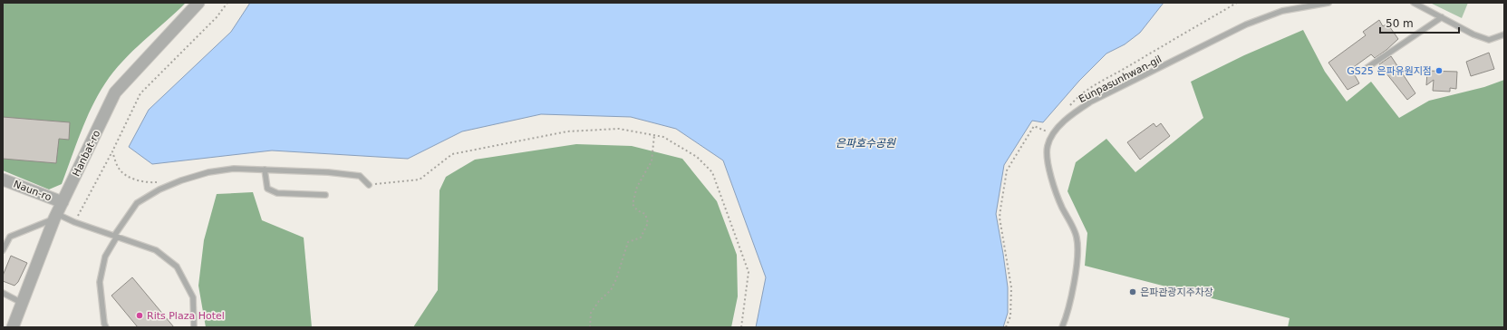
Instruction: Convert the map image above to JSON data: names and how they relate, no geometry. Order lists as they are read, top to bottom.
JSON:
{
  "streets": {
    "street": ["Hanbat-ro", "Naun-ro"],
    "lane": ["Eunpasunhwan-gil"]
  },
  "crossings": [
    ["Hanbat-ro", "Naun-ro"]
  ],
  "water": ["은파호수공원"],
  "places": ["GS25 은파유원지점", "은파관광지주차장", "Rits Plaza Hotel"],
  "scale_bar": "50 m"
}
